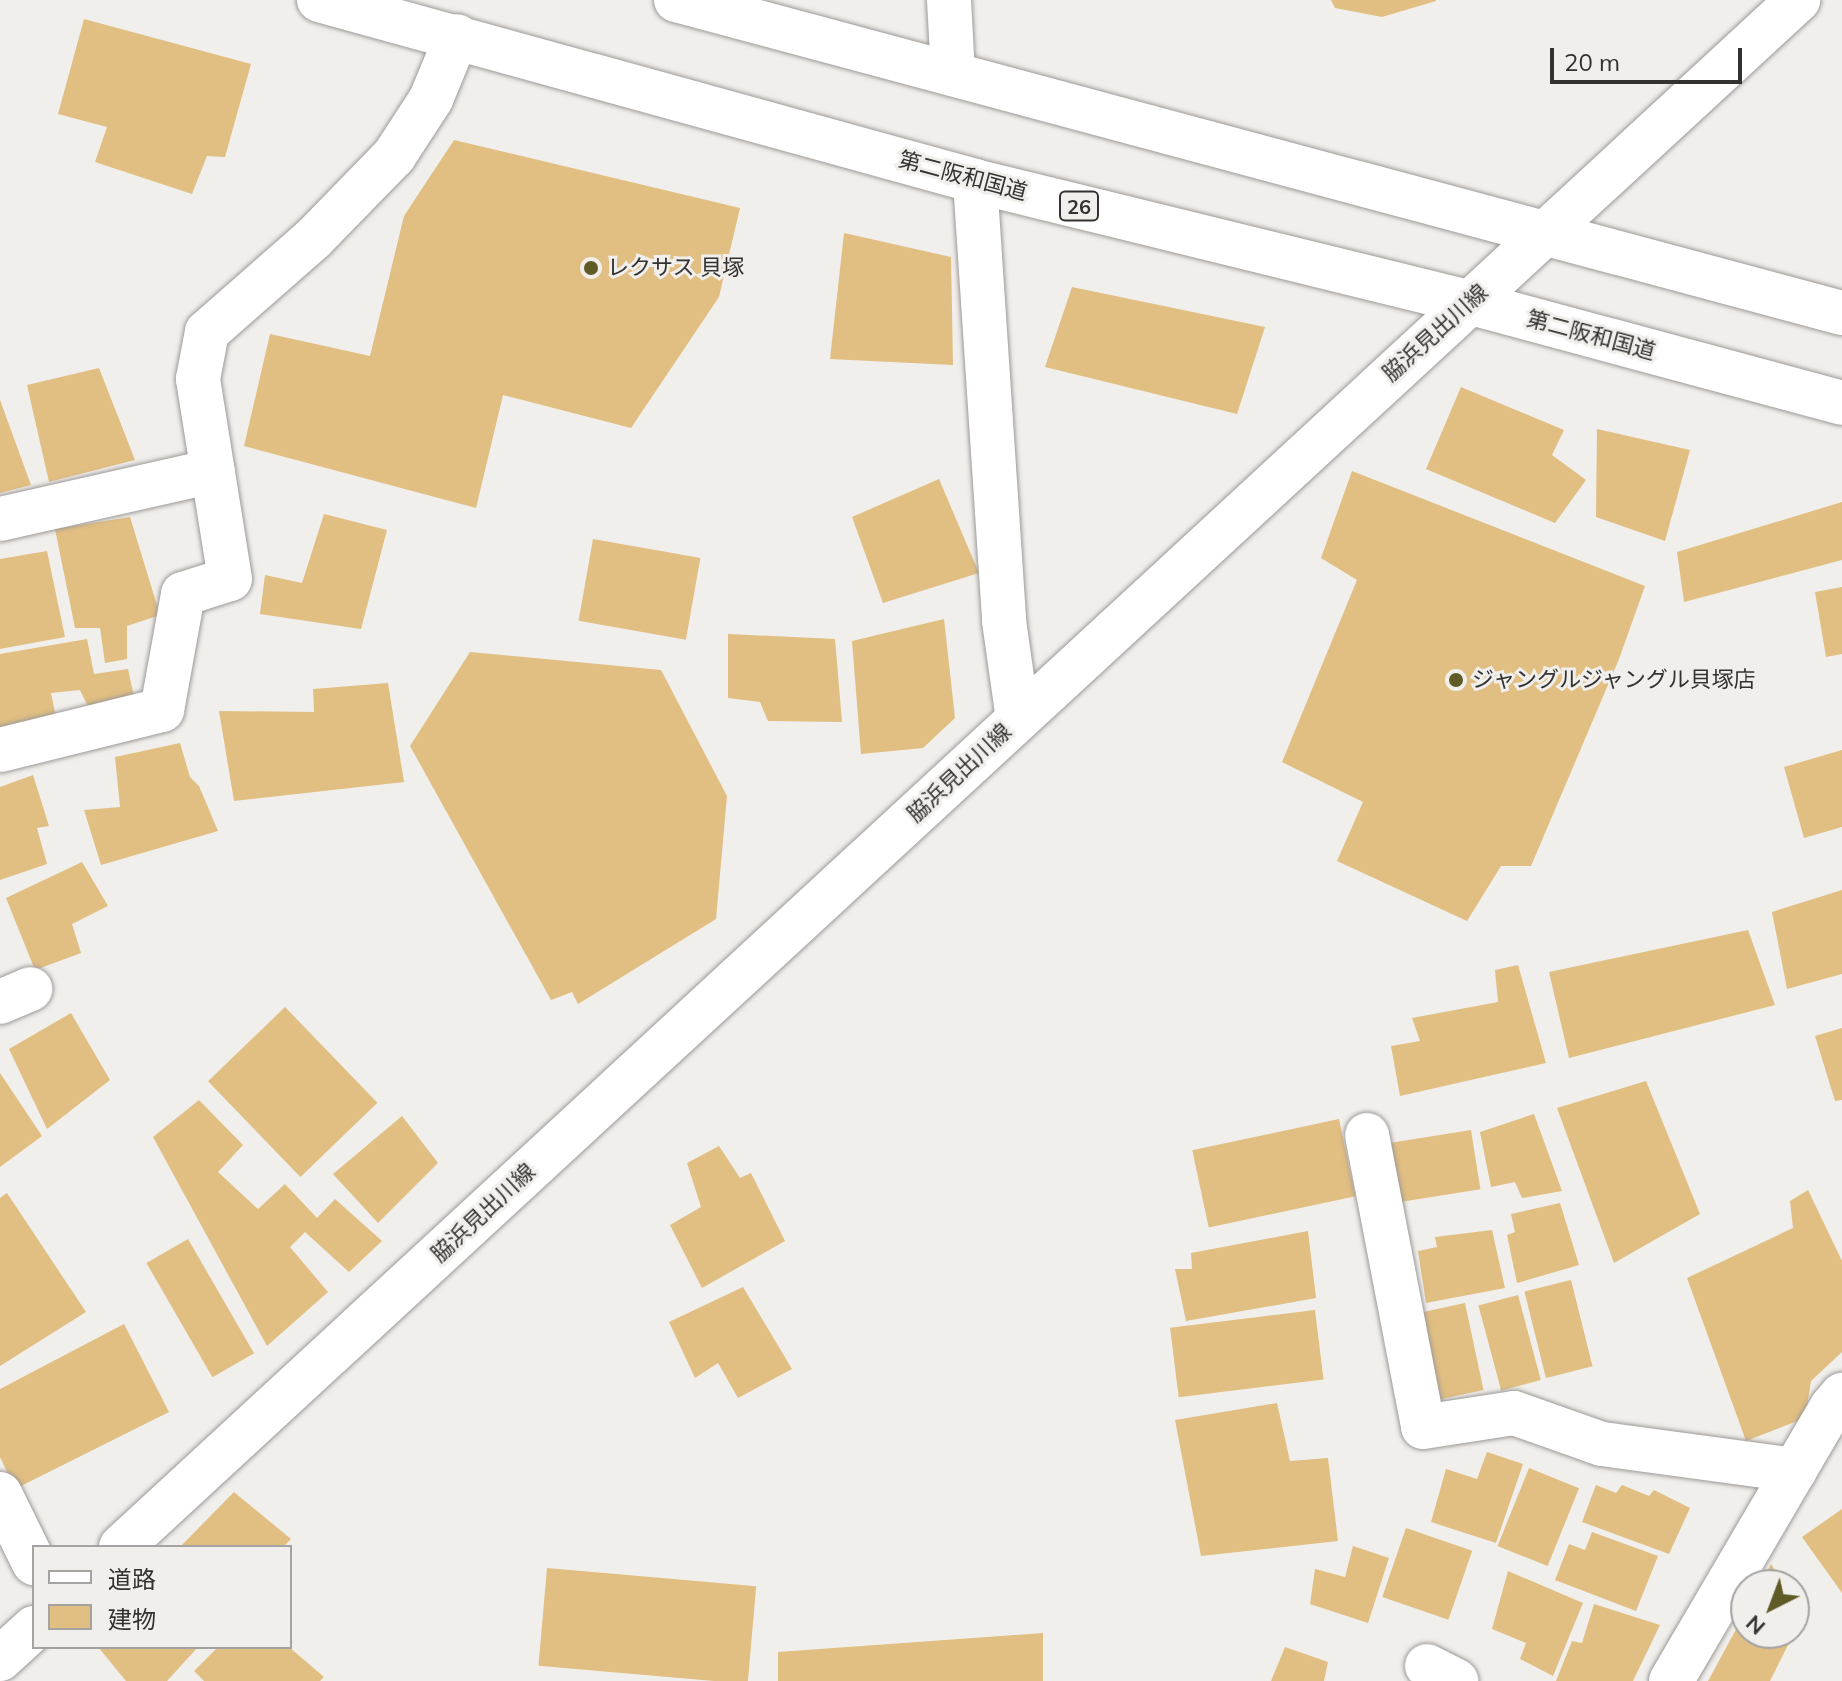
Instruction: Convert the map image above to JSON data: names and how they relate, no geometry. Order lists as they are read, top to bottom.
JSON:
{
  "streets": {
    "main road": ["第二阪和国道", "26", "脇浜見出川線"]
  },
  "crossings": [
    ["第二阪和国道", "脇浜見出川線"]
  ],
  "places": ["レクサス 貝塚", "ジャングルジャングル貝塚店"],
  "legend": ["道路", "建物"],
  "scale_bar": "20 m",
  "north": "bottom left"
}
